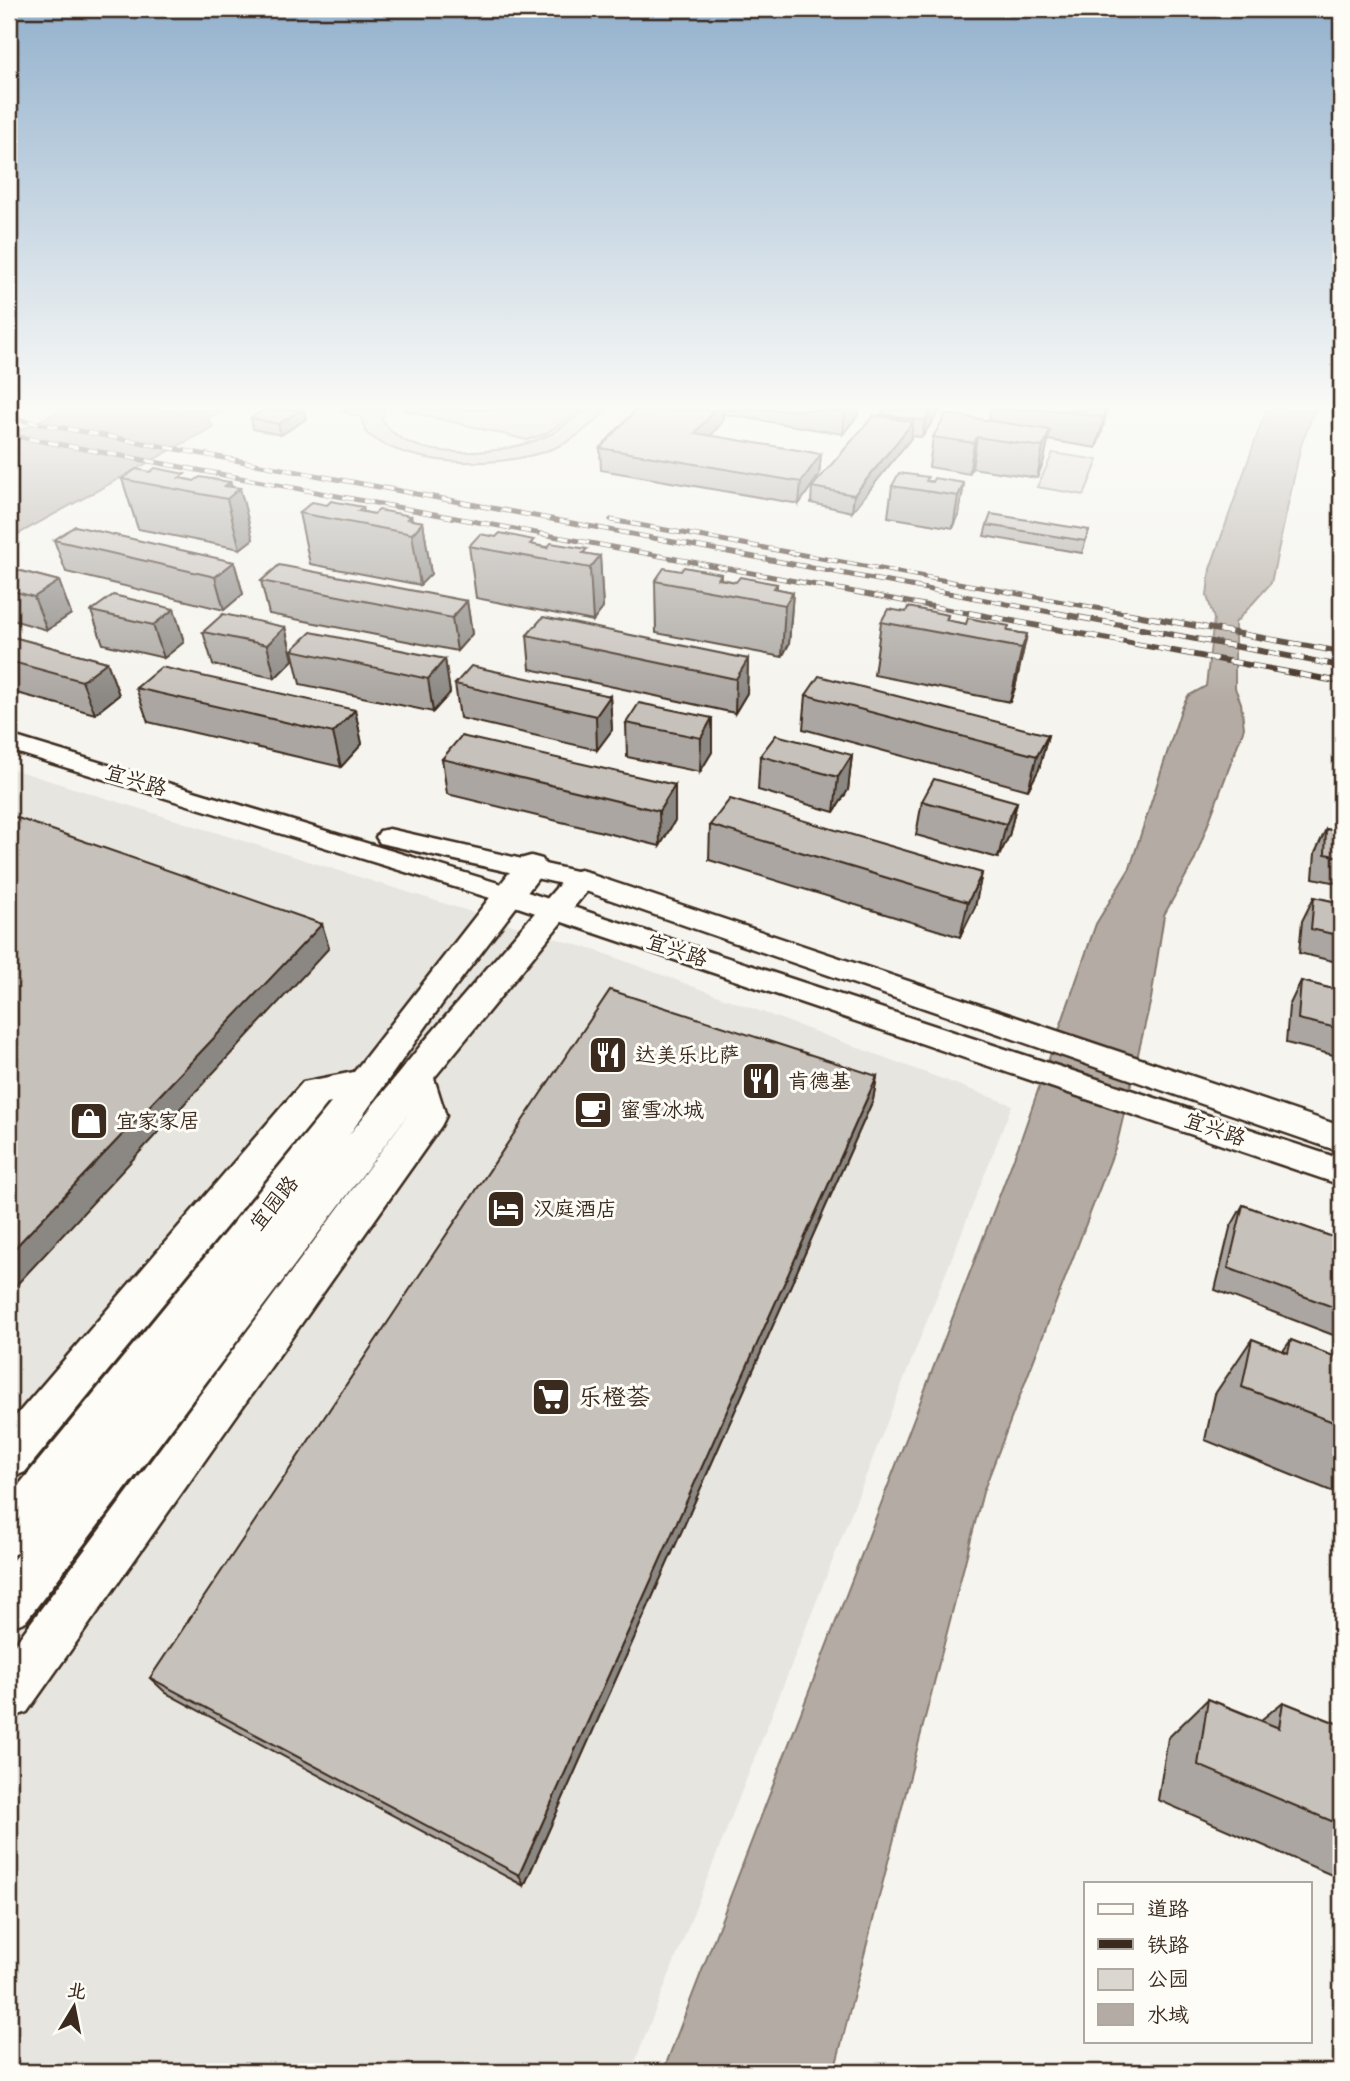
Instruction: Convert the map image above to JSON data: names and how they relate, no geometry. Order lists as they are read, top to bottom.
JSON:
{
  "streets": {
    "main road": ["宜园路"],
    "street": ["宜兴路"]
  },
  "crossings": [
    ["宜兴路", "宜园路"]
  ],
  "places": {
    "restaurant": ["达美乐比萨", "肯德基"],
    "cafe": ["蜜雪冰城"],
    "shop": ["宜家家居"],
    "hotel": ["汉庭酒店"],
    "supermarket": ["乐橙荟"]
  },
  "legend": [
    "道路",
    "铁路",
    "公园",
    "水域"
  ],
  "north": "top"
}
